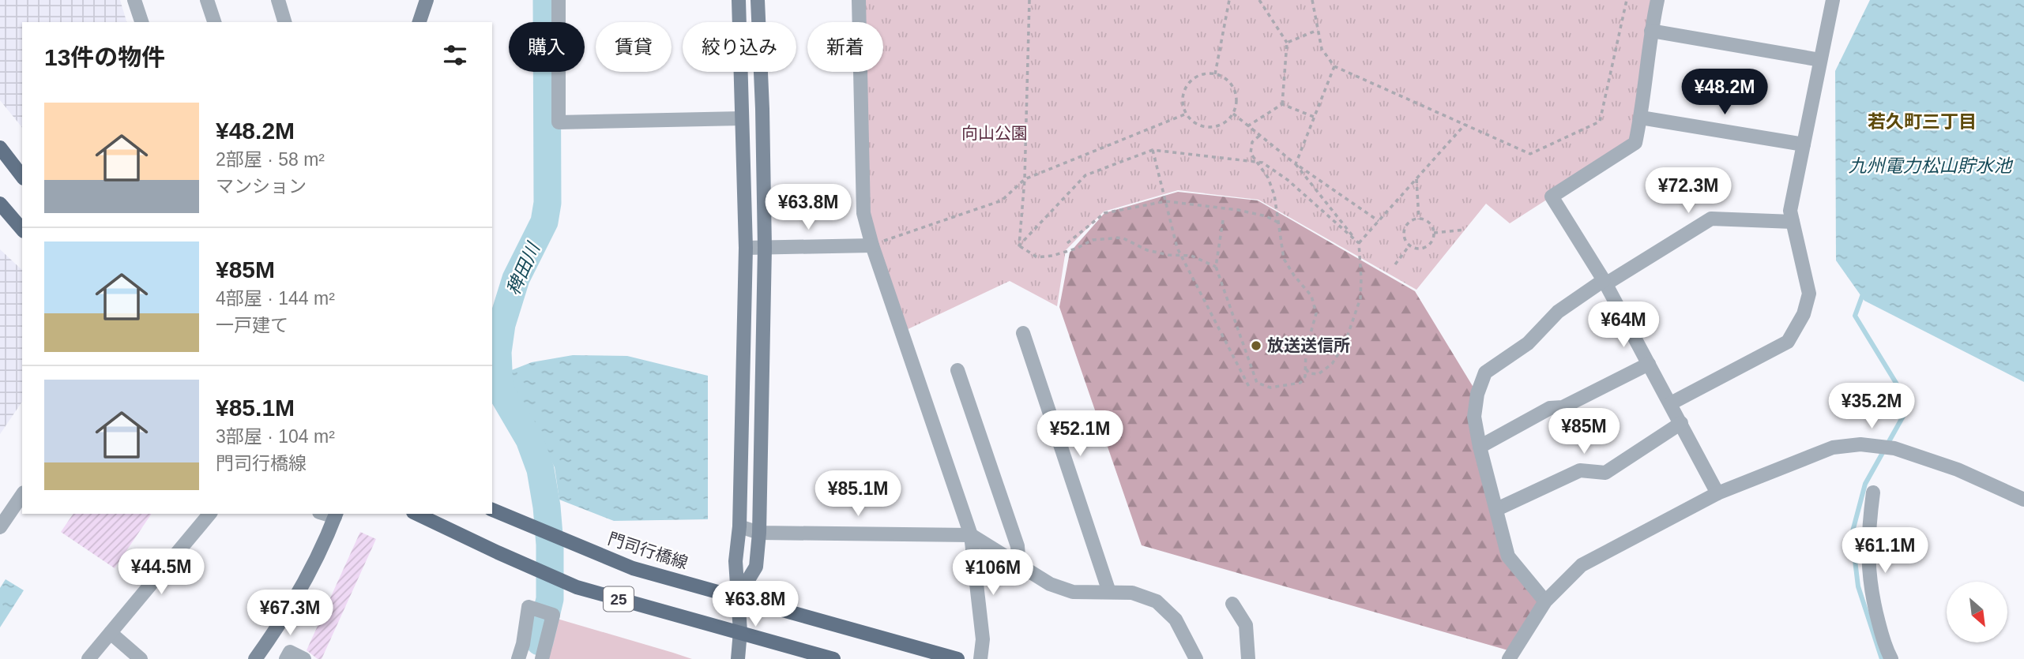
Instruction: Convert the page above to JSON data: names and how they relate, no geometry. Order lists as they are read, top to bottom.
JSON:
{
  "streets": {
    "main road": ["門司行橋線", "25"]
  },
  "districts": ["若久町三丁目"],
  "water": ["九州電力松山貯水池", "稗田川"],
  "parks": ["向山公園"],
  "places": ["放送送信所"],
  "north": "bottom right",
  "page": {
    "chip": [
      "購入",
      "賃貸",
      "絞り込み",
      "新着"
    ],
    "heading": "13件の物件",
    "price": [
      "¥48.2M",
      "¥72.3M",
      "¥63.8M",
      "¥64M",
      "¥35.2M",
      "¥85M",
      "¥52.1M",
      "¥85.1M",
      "¥61.1M",
      "¥44.5M",
      "¥106M",
      "¥63.8M",
      "¥67.3M"
    ],
    "list": [
      {
        "name": "¥48.2M",
        "note": "2部屋 · 58 m² · マンション"
      },
      {
        "name": "¥85M",
        "note": "4部屋 · 144 m² · 一戸建て"
      },
      {
        "name": "¥85.1M",
        "note": "3部屋 · 104 m² · 門司行橋線"
      }
    ]
  }
}
